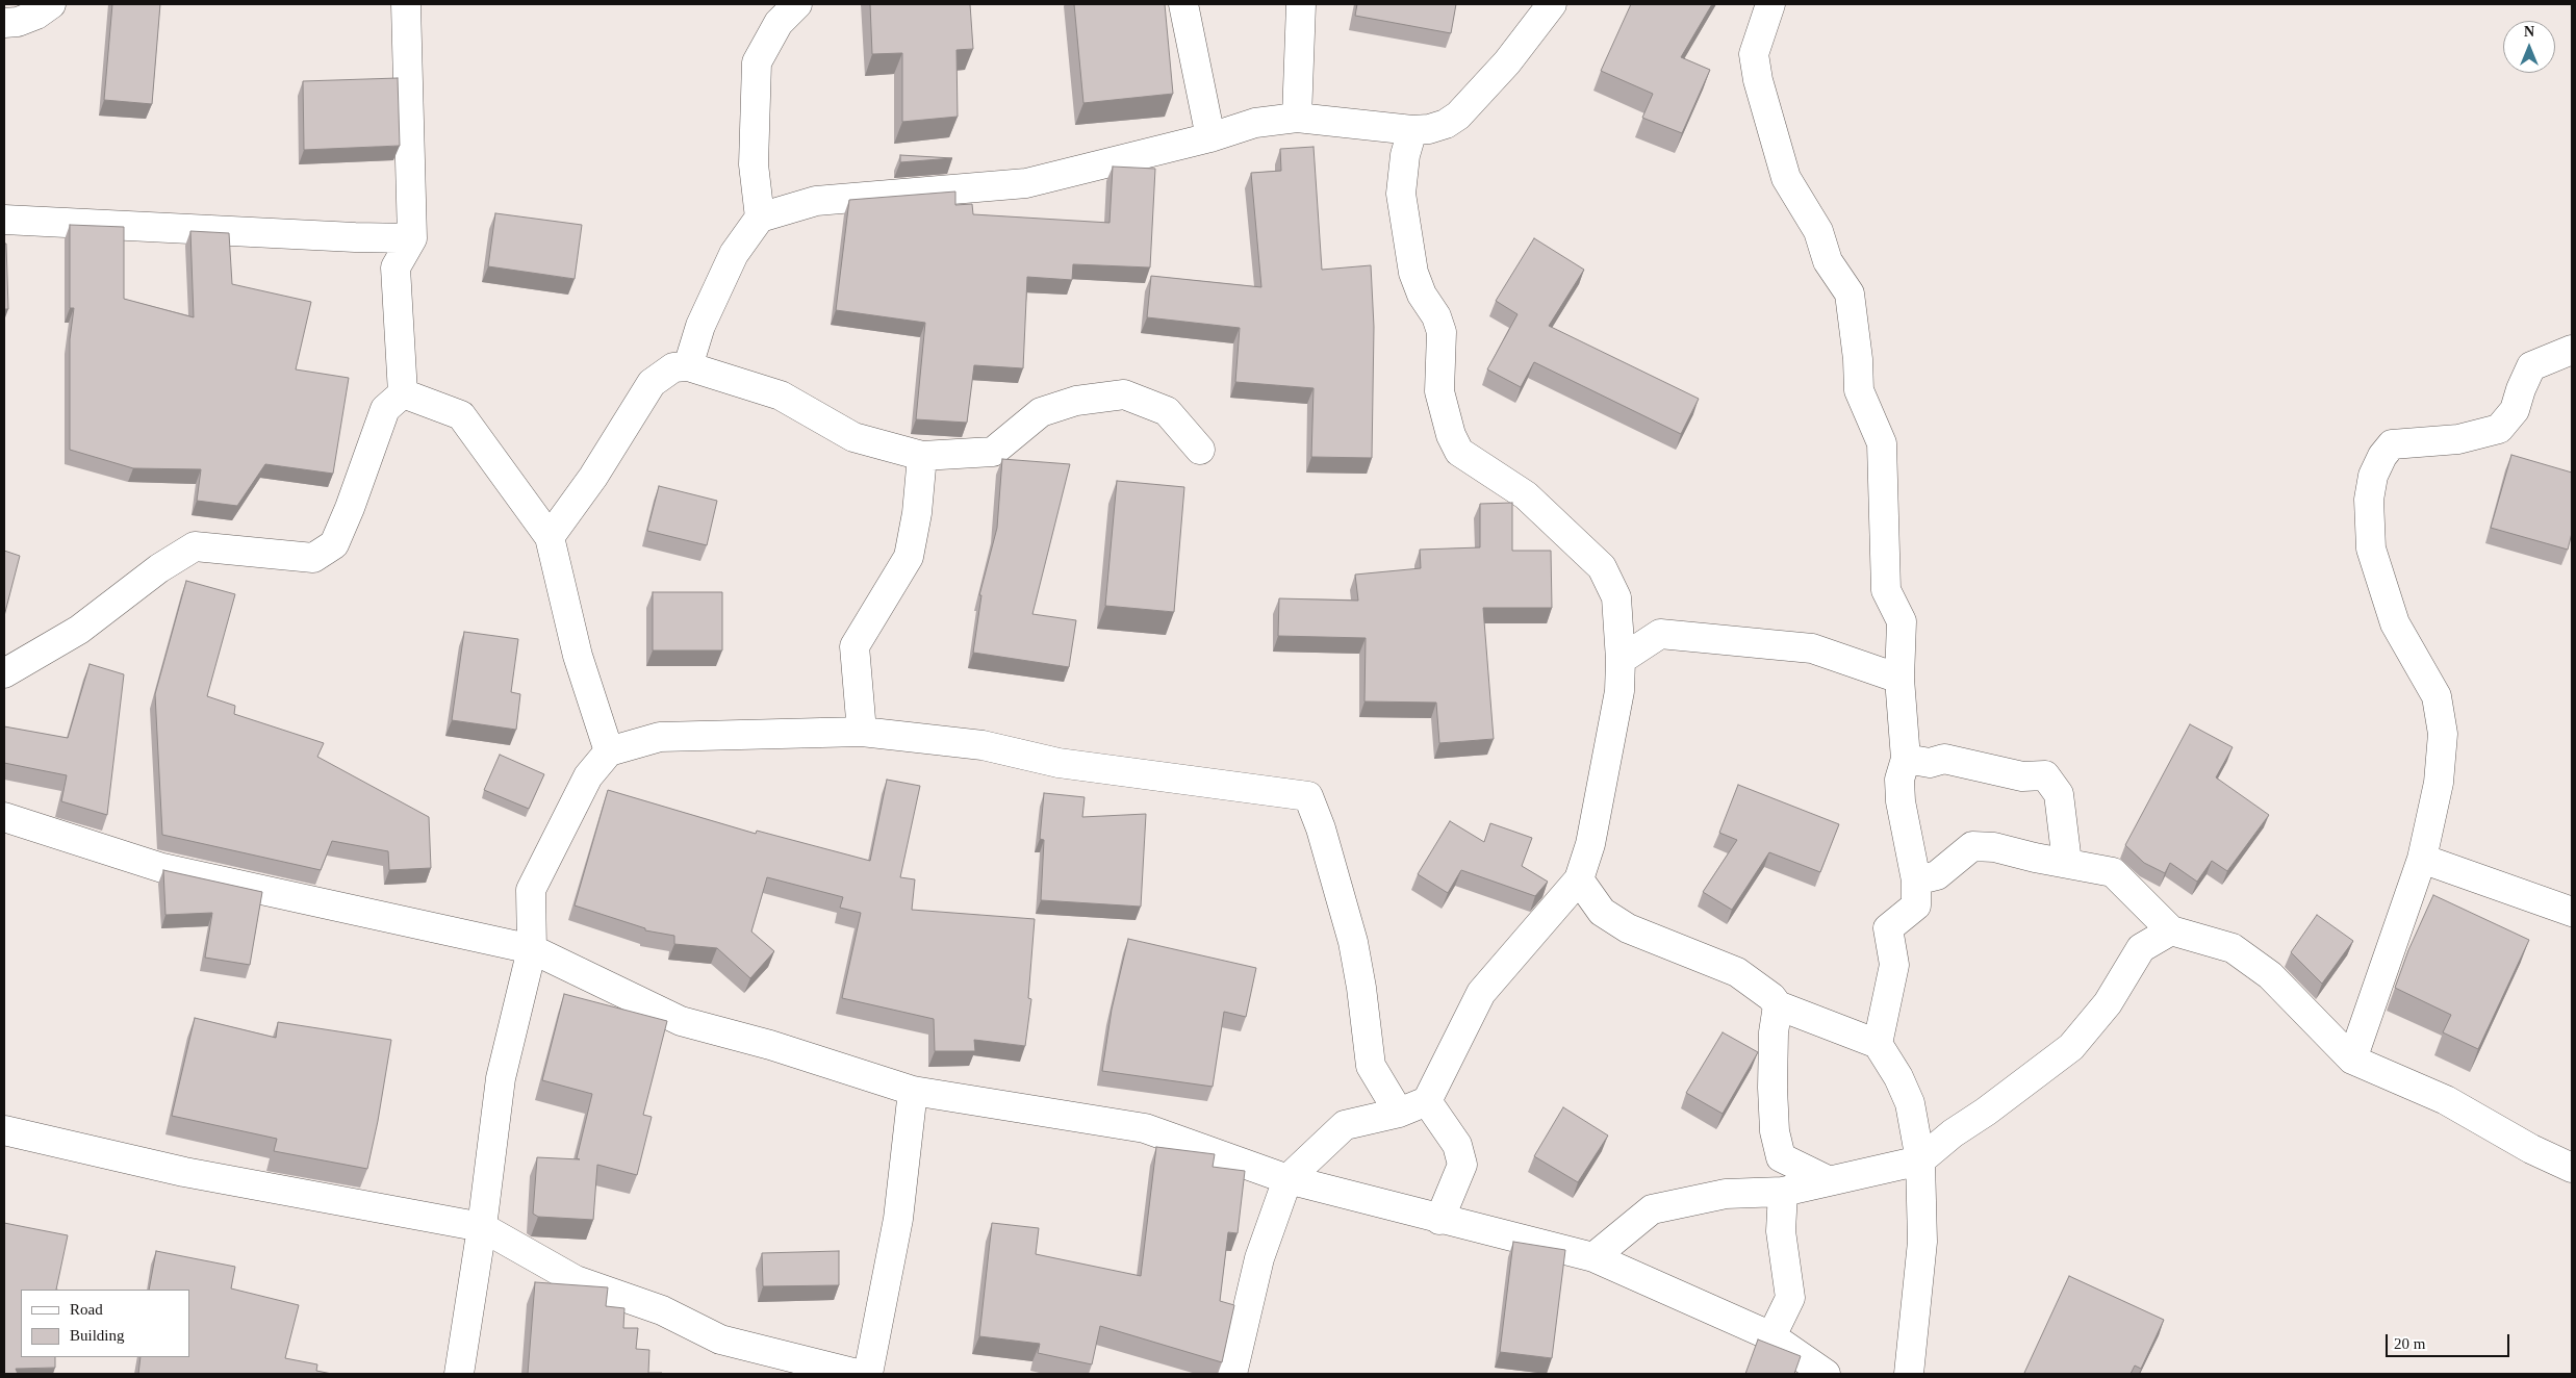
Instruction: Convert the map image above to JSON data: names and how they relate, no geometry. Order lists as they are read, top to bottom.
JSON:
{
  "legend": ["Road", "Building"],
  "scale_bar": "20 m",
  "north": "top"
}
